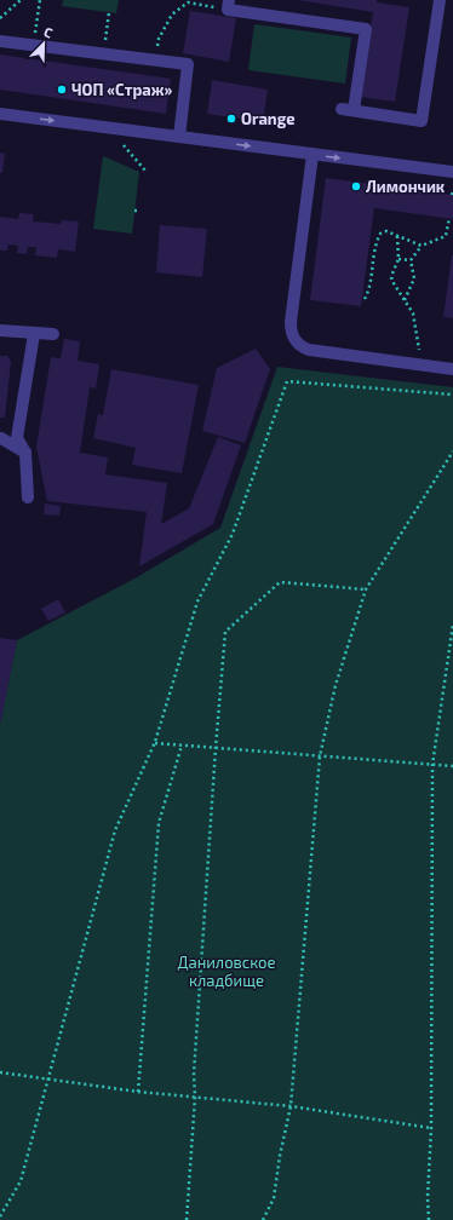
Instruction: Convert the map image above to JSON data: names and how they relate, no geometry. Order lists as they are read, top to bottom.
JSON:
{
  "parks": ["Даниловское кладбище"],
  "places": ["ЧОП «Страж»", "Orange", "Лимончик"],
  "north": "top right"
}
